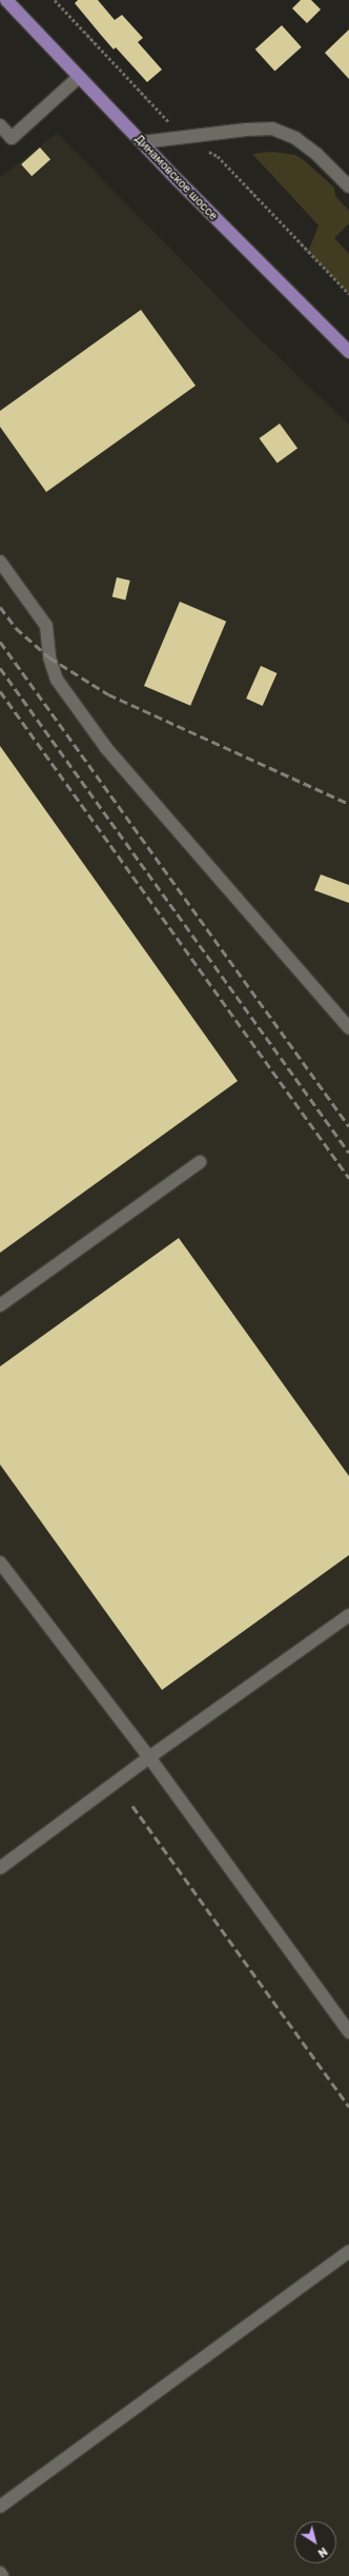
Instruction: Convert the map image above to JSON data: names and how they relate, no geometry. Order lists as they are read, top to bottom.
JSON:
{
  "streets": {
    "main road": ["Динамовское шоссе"]
  },
  "north": "bottom right"
}
